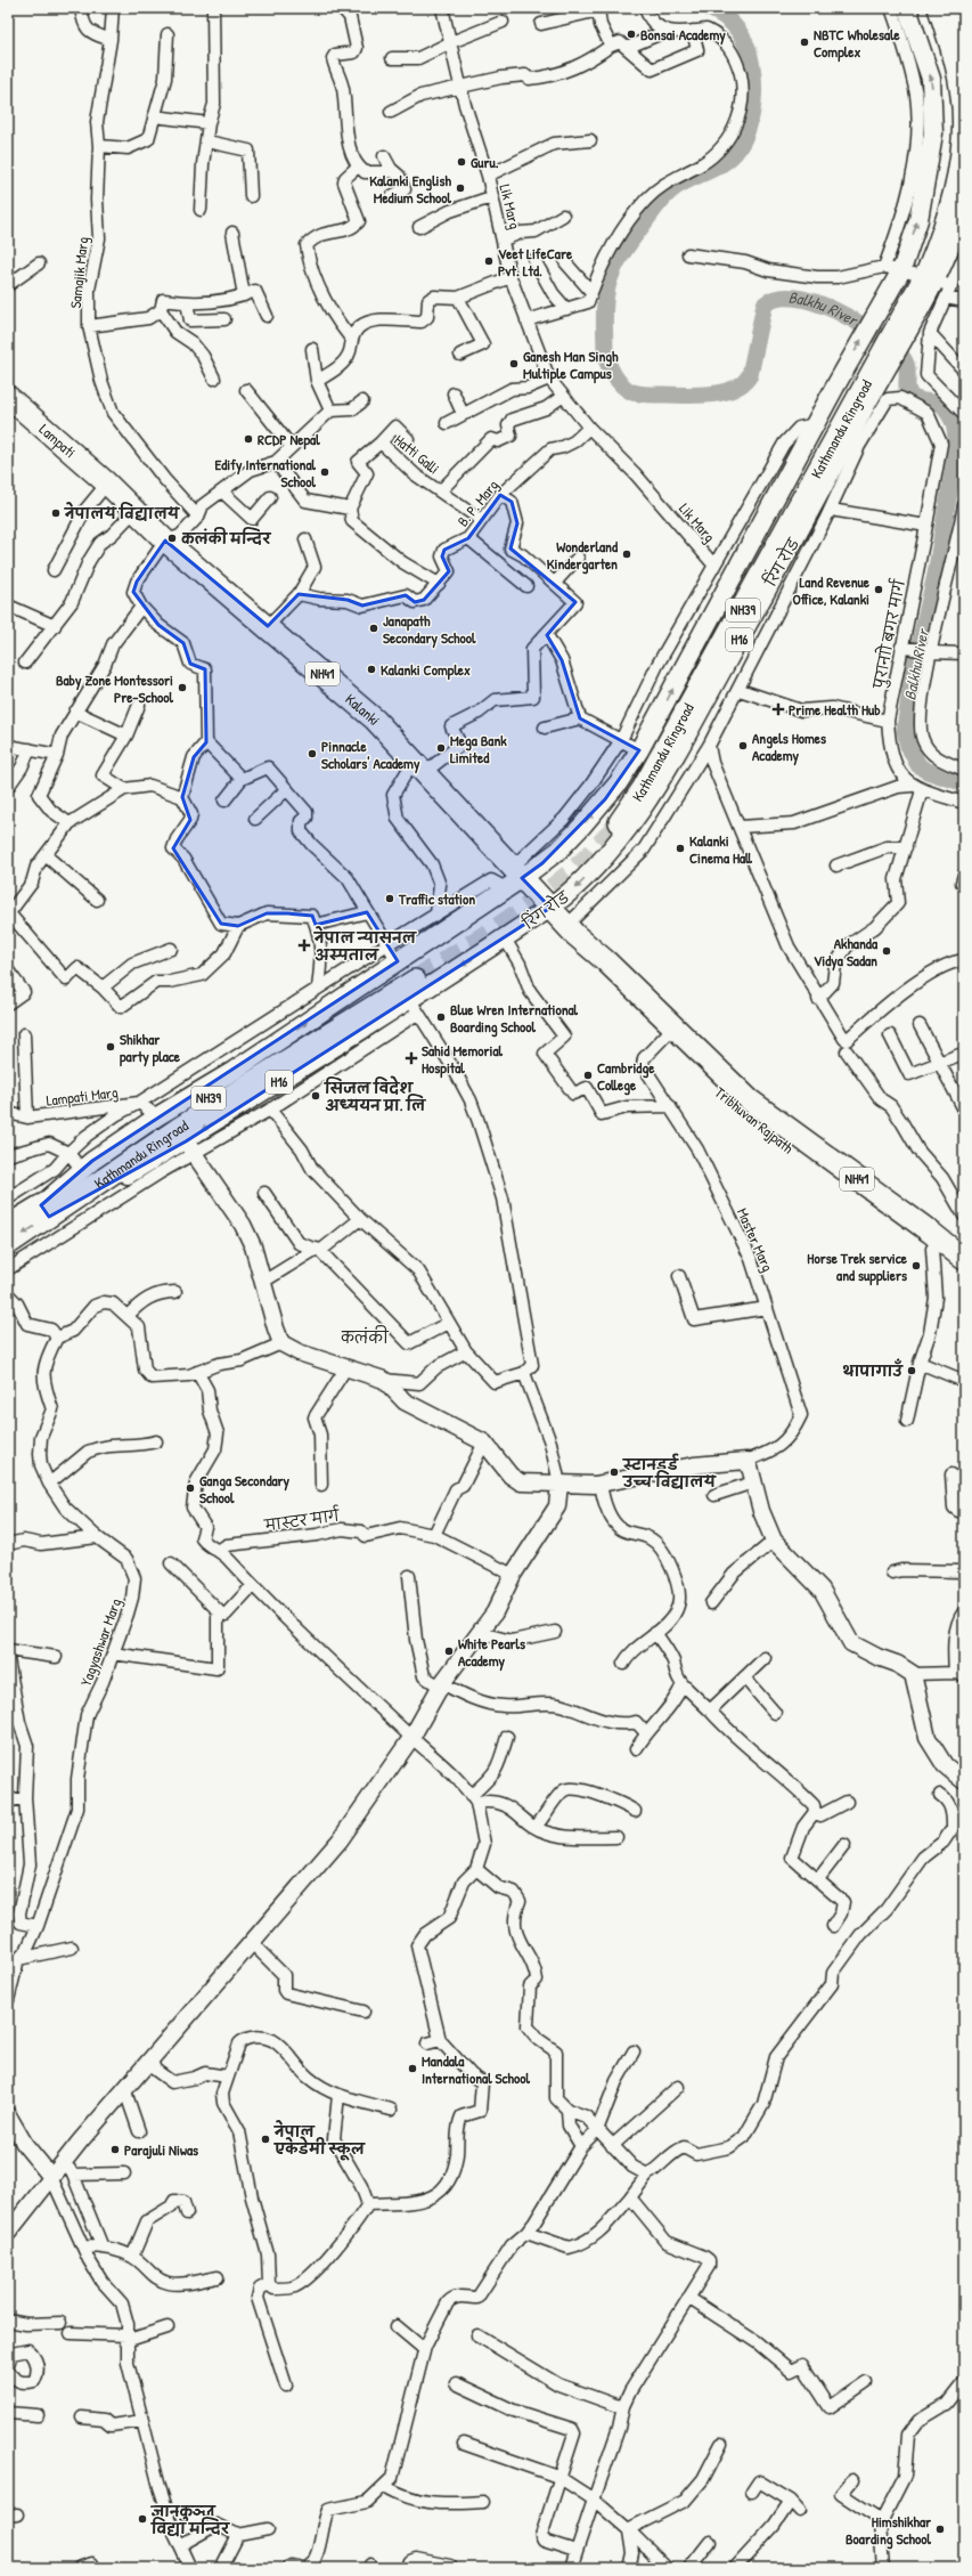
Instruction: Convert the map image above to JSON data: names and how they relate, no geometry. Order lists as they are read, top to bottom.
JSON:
{
  "streets": {
    "highway": [
      "Kathmandu Ringroad",
      "Lampati",
      "NH39",
      "NH41",
      "Kalanki",
      "Tribhuvan Rajpath"
    ],
    "main road": ["रिंग रोड", "H16"],
    "street": [
      "Lik Marg",
      "Samajik Marg",
      "Hatti Galli",
      "B. P. Marg",
      "पुरानाो बगर मार्ग",
      "Lampati Marg",
      "Master Marg",
      "मास्टर मार्ग",
      "Yagyashwar Marg"
    ]
  },
  "crossings": [
    ["Lik Marg", "B. P. Marg"],
    ["Kathmandu Ringroad", "रिंग रोड"],
    ["Lampati", "Kalanki"],
    ["Hatti Galli", "B. P. Marg"],
    ["रिंग रोड", "NH41"],
    ["रिंग रोड", "Tribhuvan Rajpath"],
    ["NH41", "Kalanki"],
    ["NH41", "Tribhuvan Rajpath"],
    ["Tribhuvan Rajpath", "Master Marg"]
  ],
  "districts": ["कलंकी"],
  "water": ["Balkhu River"],
  "places": {
    "other": [
      "Bonsai Academy",
      "NBTC Wholesale Complex",
      "Guru.",
      "Kalanki English Medium School",
      "Veet LifeCare Pvt. Ltd.",
      "Ganesh Man Singh Multiple Campus",
      "RCDP Nepal",
      "Edify International School",
      "नेपालय विद्यालय",
      "कलंकी मन्दिर",
      "Wonderland Kindergarten",
      "Land Revenue Office, Kalanki",
      "Janapath Secondary School",
      "Kalanki Complex",
      "Baby Zone Montessori Pre-School",
      "Angels Homes Academy",
      "Mega Bank Limited",
      "Pinnacle Scholars' Academy",
      "Kalanki Cinema Hall",
      "Traffic station",
      "Akhanda Vidya Sadan",
      "Blue Wren International Boarding School",
      "Shikhar party place",
      "Cambridge College",
      "सिजल विदेश अध्ययन प्रा. लि",
      "Horse Trek service and suppliers",
      "थापागाउँ",
      "स्टानडर्ड उच्च विद्यालय",
      "Ganga Secondary School",
      "White Pearls Academy",
      "Mandala International School",
      "नेपाल एकेडेमी स्कूल",
      "Parajuli Niwas",
      "ज्ञानकुञ्‍ज विद्या मन्दिर",
      "Himshikhar Boarding School"
    ],
    "health": ["Prime Health Hub", "नेपाल न्यासनल अस्पताल", "Sahid Memorial Hospital"]
  }
}
